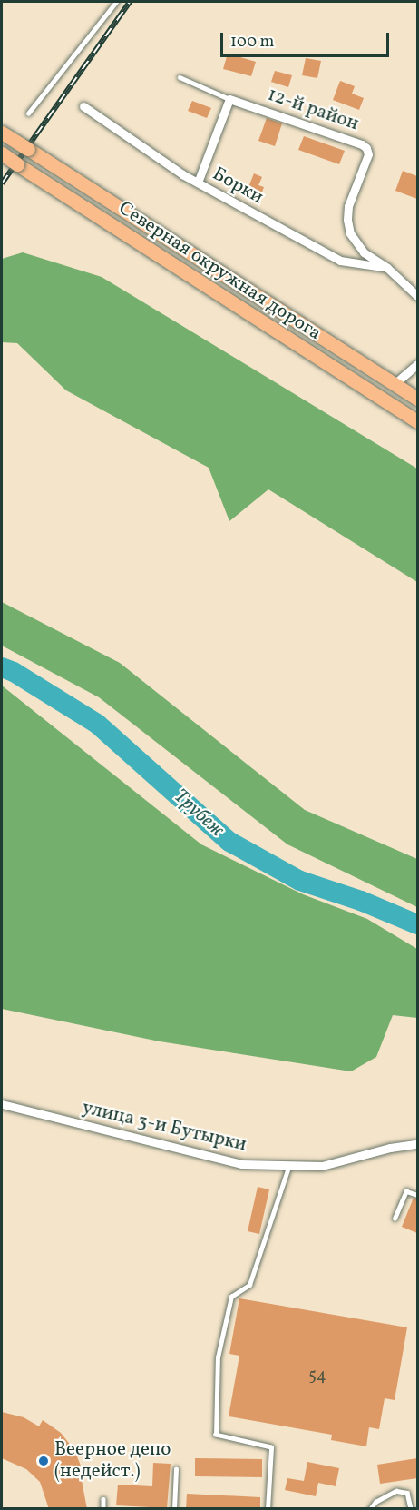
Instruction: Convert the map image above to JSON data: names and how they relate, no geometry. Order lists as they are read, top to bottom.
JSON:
{
  "streets": {
    "main road": ["Северная окружная дорога"],
    "street": ["12-й район", "Борки", "улица 3-и Бутырки"]
  },
  "crossings": [
    ["12-й район", "Борки"]
  ],
  "water": ["Трубеж"],
  "places": ["Веерное депо (недейст.)"],
  "house_numbers": ["54"],
  "scale_bar": "100 m"
}
